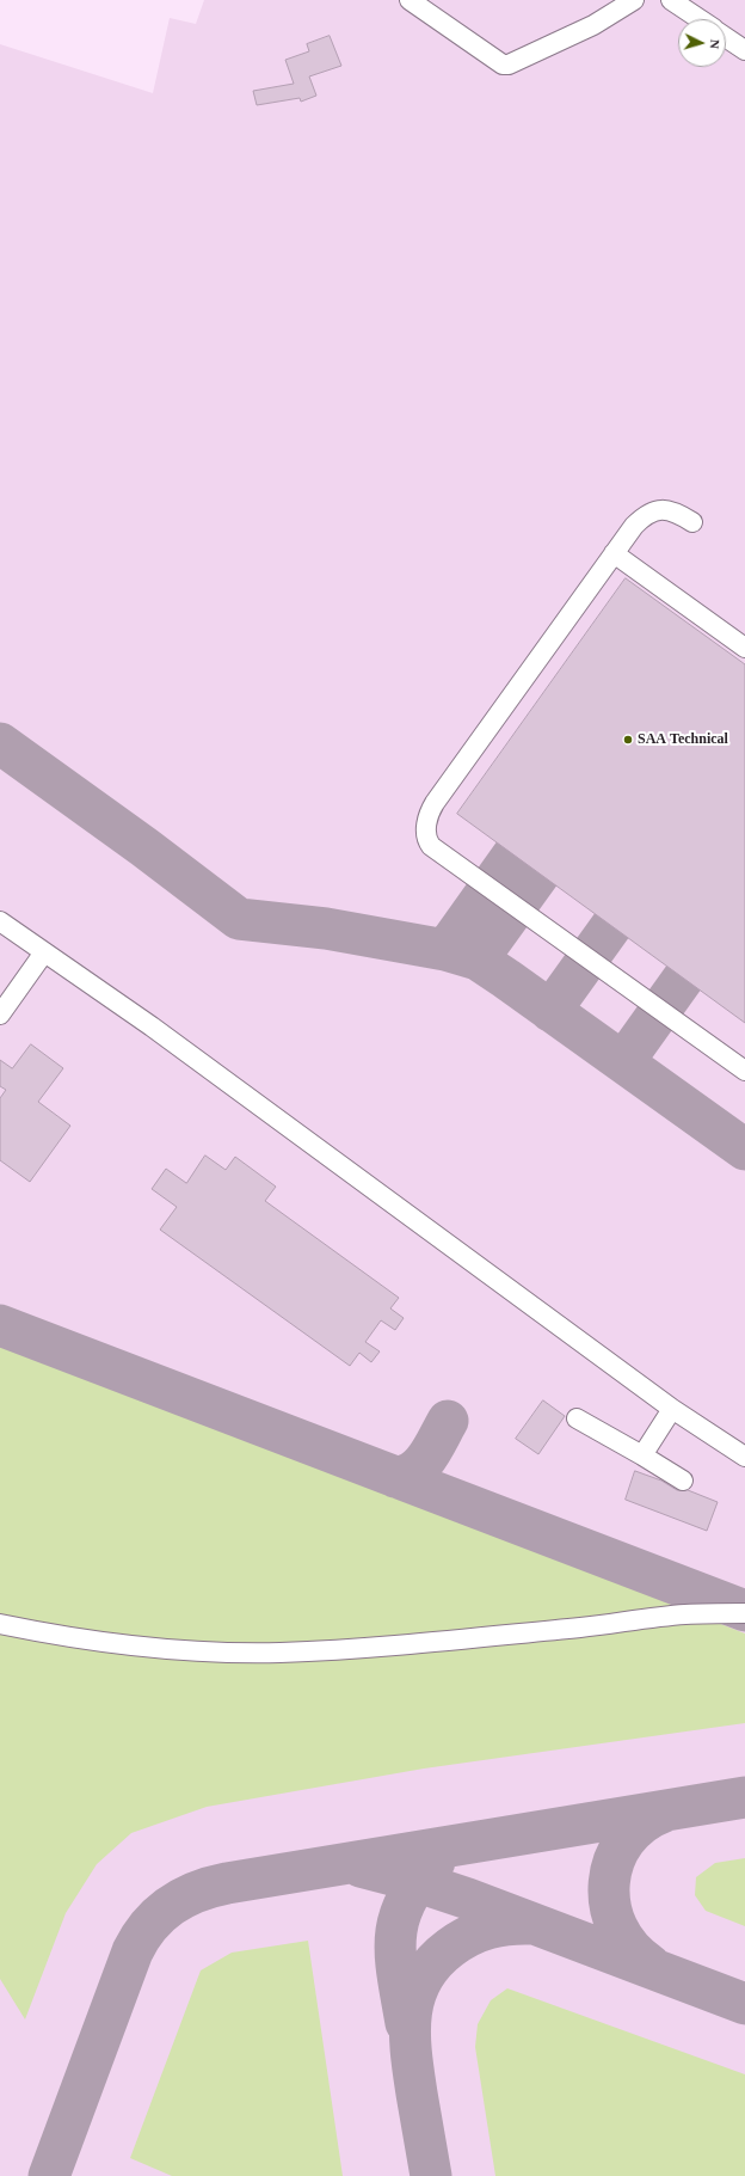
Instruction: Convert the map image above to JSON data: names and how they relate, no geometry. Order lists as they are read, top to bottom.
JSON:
{
  "places": ["SAA Technical"],
  "north": "right"
}
